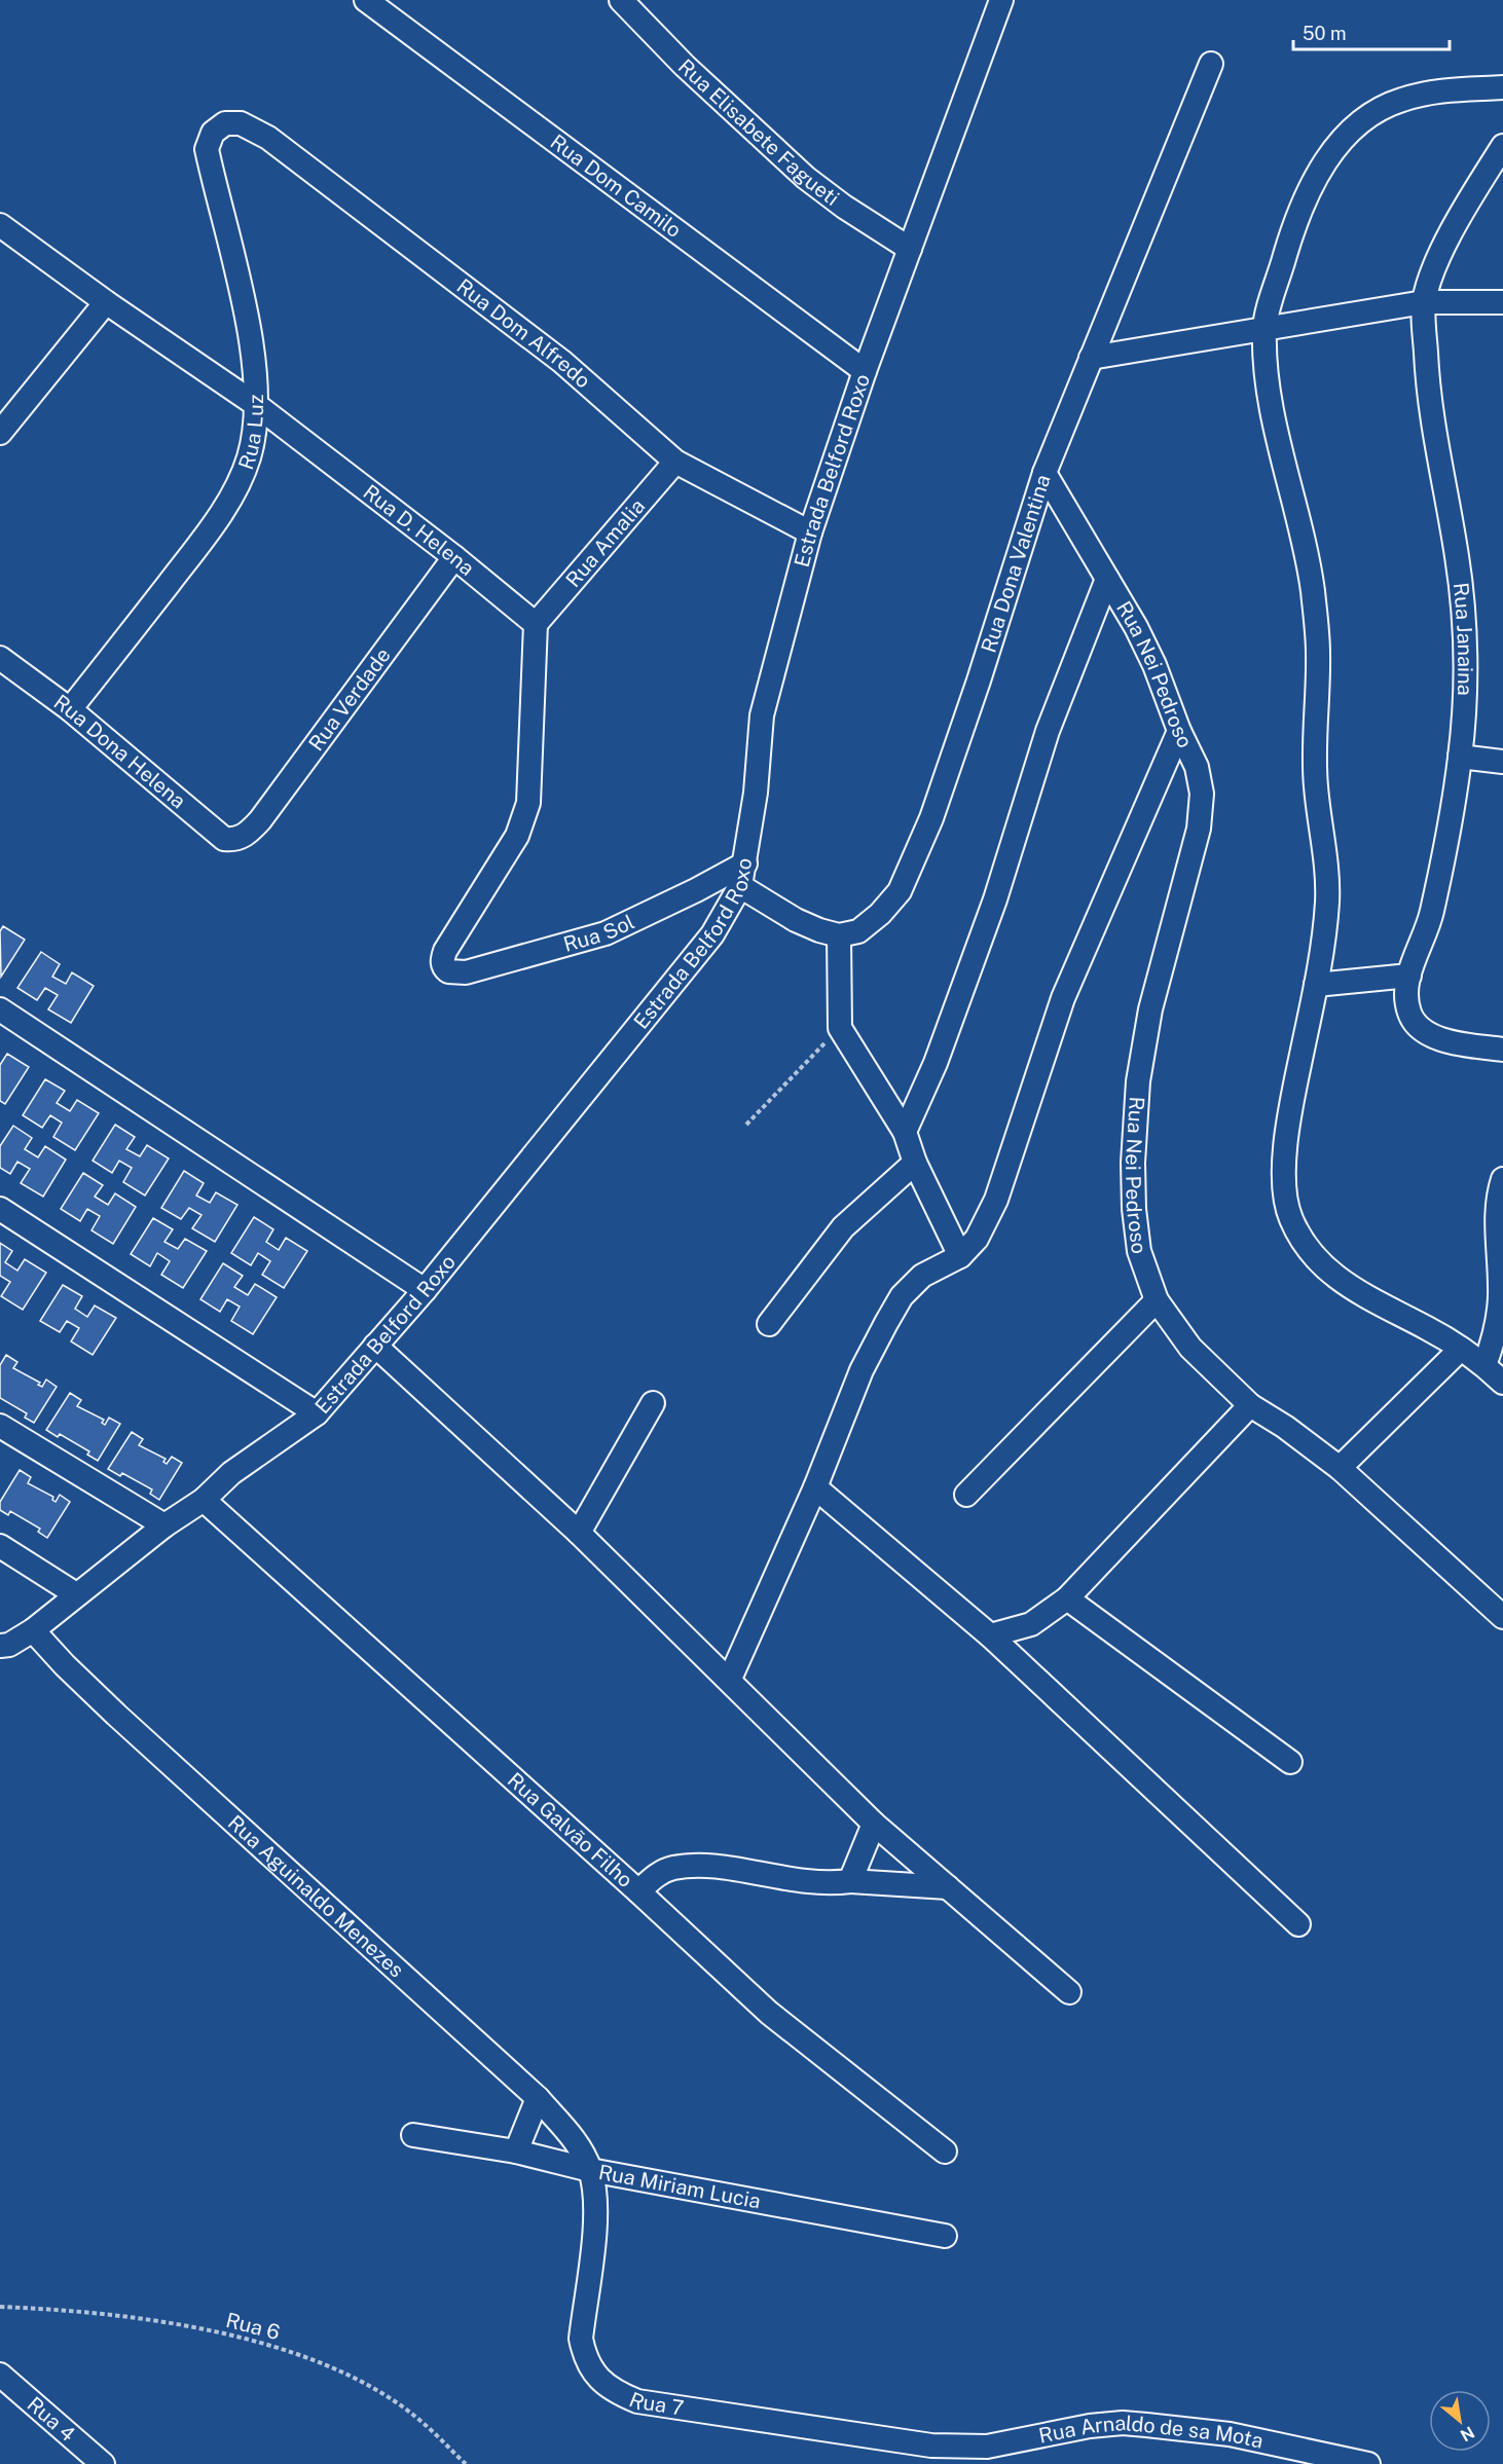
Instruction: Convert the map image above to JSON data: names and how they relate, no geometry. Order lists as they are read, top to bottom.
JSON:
{
  "streets": {
    "street": [
      "Rua Elisabete Fagueti",
      "Rua Dom Camilo",
      "Rua Dom Alfredo",
      "Rua Luz",
      "Estrada Belford Roxo",
      "Rua D. Helena",
      "Rua Amalia",
      "Rua Dona Valentina",
      "Rua Janaina",
      "Rua Nei Pedroso",
      "Rua Verdade",
      "Rua Dona Helena",
      "Rua Sol",
      "Rua Galvão Filho",
      "Rua Aguinaldo Menezes",
      "Rua Miriam Lucia",
      "Rua 7",
      "Rua 4",
      "Rua Arnaldo de sa Mota"
    ],
    "path": ["Rua 6"]
  },
  "crossings": [
    ["Rua Elisabete Fagueti", "Estrada Belford Roxo"],
    ["Rua Dom Camilo", "Estrada Belford Roxo"],
    ["Rua Dom Alfredo", "Rua Luz"],
    ["Rua Dom Alfredo", "Estrada Belford Roxo"],
    ["Rua Dom Alfredo", "Rua Amalia"],
    ["Rua Luz", "Rua D. Helena"],
    ["Rua Luz", "Rua Dona Helena"],
    ["Estrada Belford Roxo", "Rua Sol"],
    ["Estrada Belford Roxo", "Rua Galvão Filho"],
    ["Estrada Belford Roxo", "Rua Aguinaldo Menezes"],
    ["Rua D. Helena", "Rua Amalia"],
    ["Rua D. Helena", "Rua Verdade"],
    ["Rua D. Helena", "Rua Sol"],
    ["Rua Amalia", "Rua Sol"],
    ["Rua Dona Valentina", "Rua Nei Pedroso"],
    ["Rua Verdade", "Rua Dona Helena"],
    ["Rua Aguinaldo Menezes", "Rua Miriam Lucia"],
    ["Rua Aguinaldo Menezes", "Rua 7"],
    ["Rua Miriam Lucia", "Rua 7"],
    ["Rua 7", "Rua Arnaldo de sa Mota"]
  ],
  "scale_bar": "50 m",
  "north": "bottom right"
}
